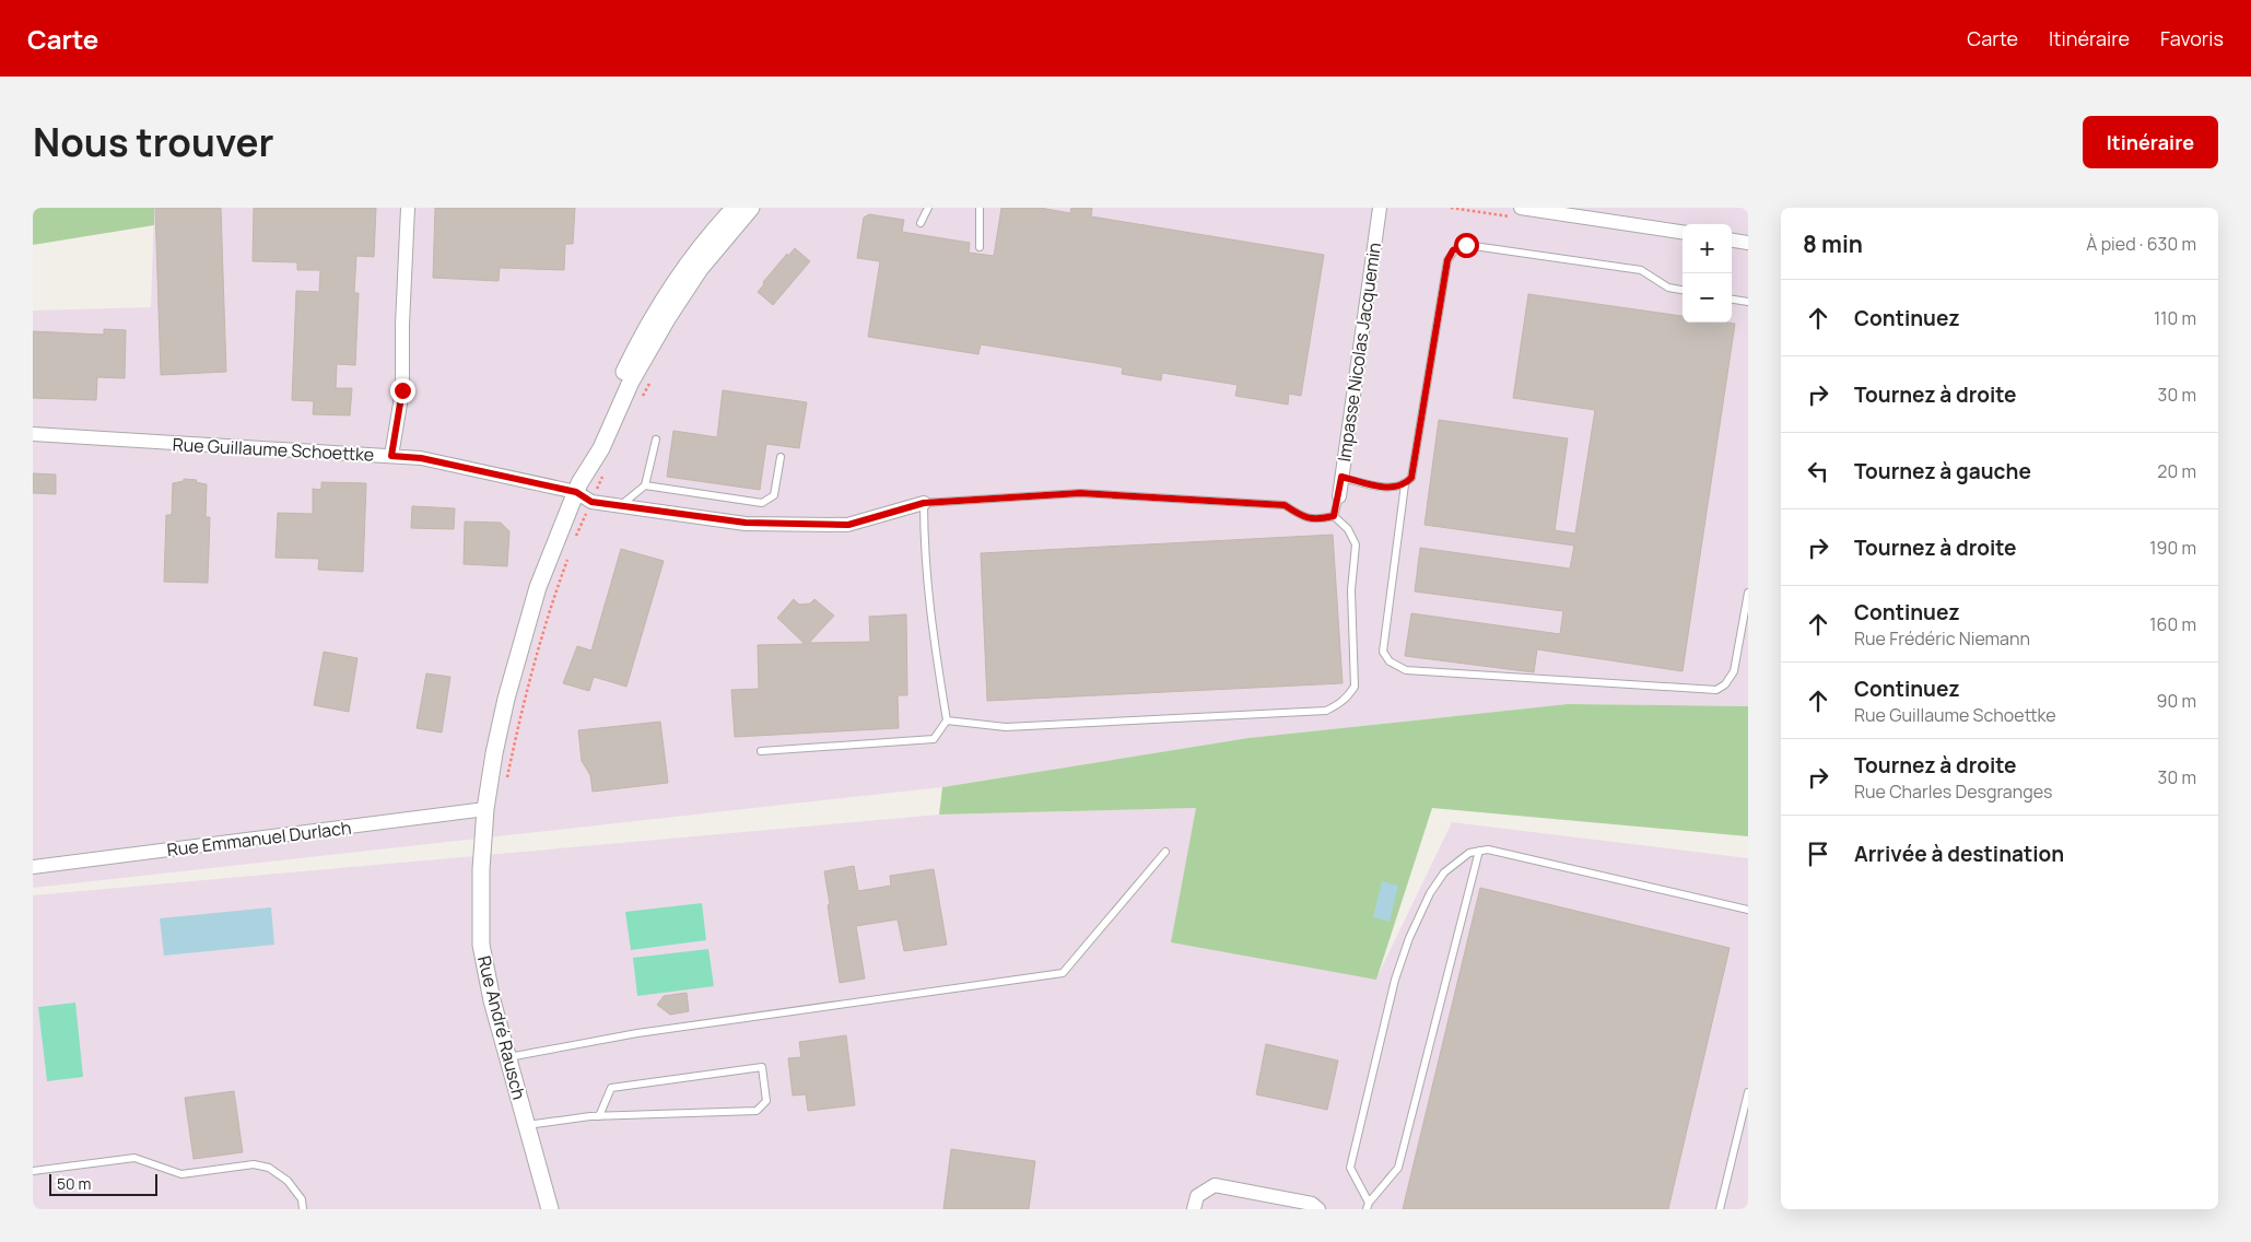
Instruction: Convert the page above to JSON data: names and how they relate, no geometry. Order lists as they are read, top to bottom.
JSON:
{
  "streets": {
    "street": [
      "Impasse Nicolas Jacquemin",
      "Rue Guillaume Schoettke",
      "Rue Emmanuel Durlach",
      "Rue André Rausch"
    ]
  },
  "crossings": [
    ["Rue Guillaume Schoettke", "Rue André Rausch"],
    ["Rue Emmanuel Durlach", "Rue André Rausch"]
  ],
  "scale_bar": "50 m",
  "page": {
    "header": "Carte",
    "nav": ["Carte", "Itinéraire", "Favoris"],
    "title": "Nous trouver",
    "buttons": "Itinéraire",
    "heading": ["8 min", "À pied · 630 m"],
    "map_buttons": ["+", "−"],
    "list": [
      ["Continuez", "110 m"],
      ["Tournez à droite", "30 m"],
      ["Tournez à gauche", "20 m"],
      ["Tournez à droite", "190 m"],
      ["Continuez", "Rue Frédéric Niemann", "160 m"],
      ["Continuez", "Rue Guillaume Schoettke", "90 m"],
      ["Tournez à droite", "Rue Charles Desgranges", "30 m"],
      "Arrivée à destination"
    ],
    "scale": "50 m"
  }
}
